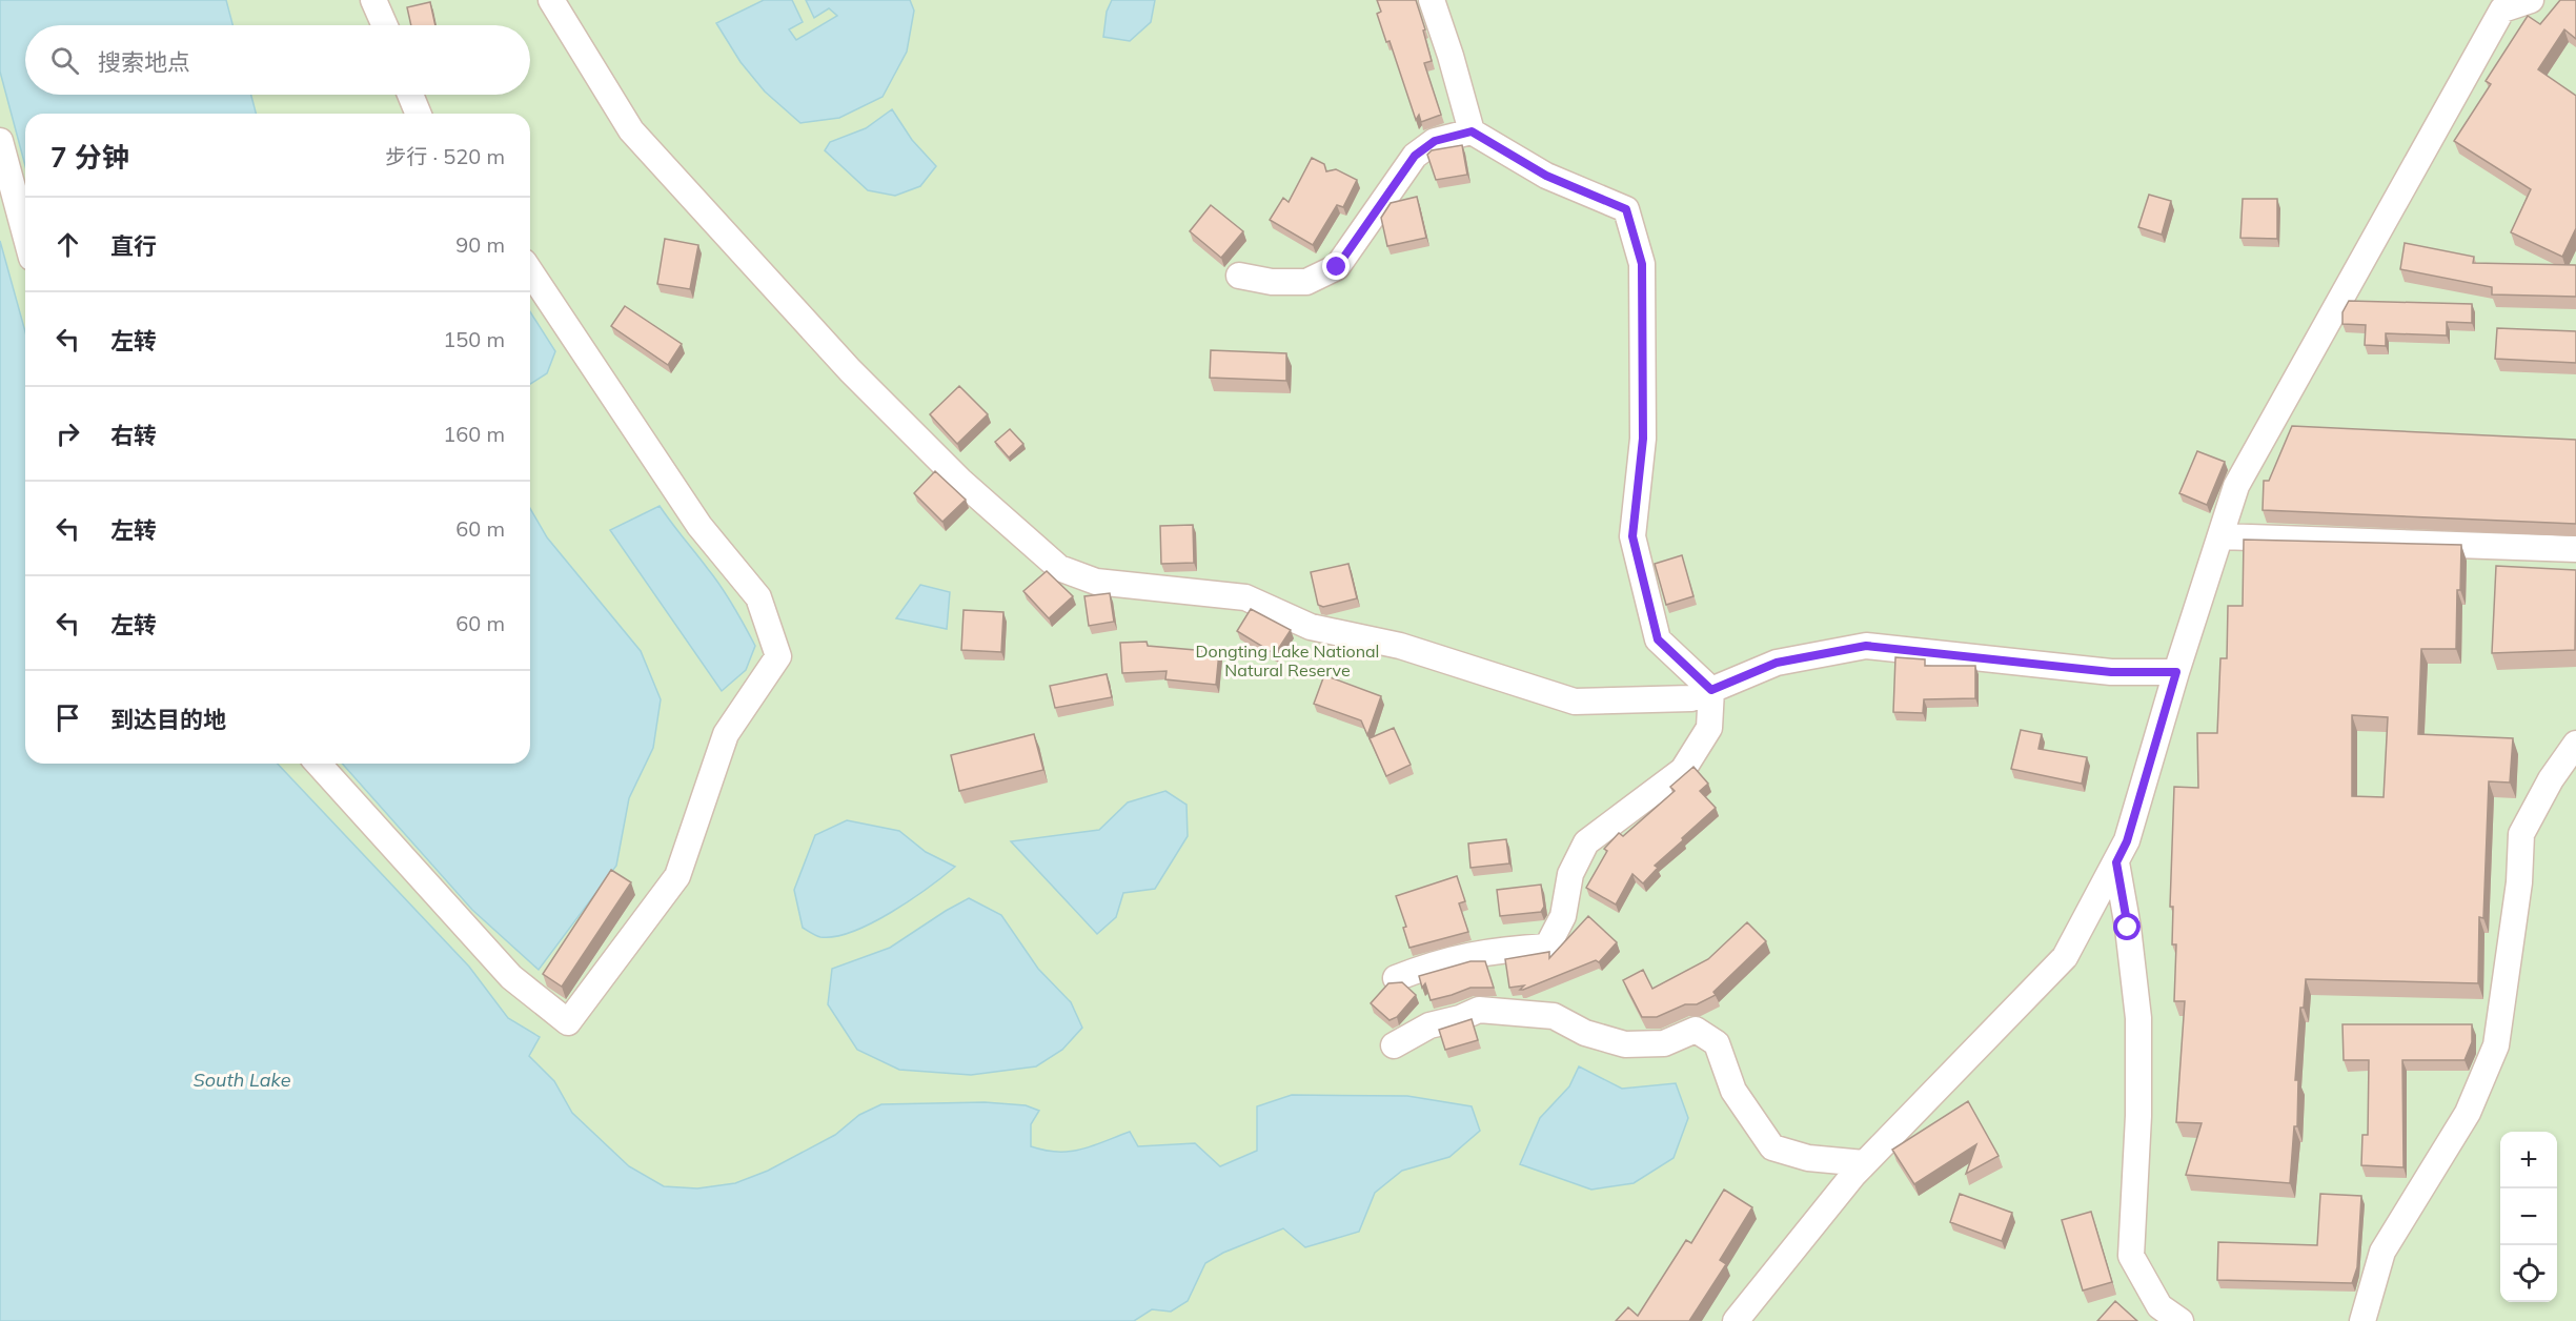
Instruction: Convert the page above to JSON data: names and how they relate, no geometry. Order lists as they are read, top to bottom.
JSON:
{
  "water": ["South Lake"],
  "parks": ["Dongting Lake National Natural Reserve"],
  "page": {
    "search": "搜索地点",
    "heading": ["7 分钟", "步行 · 520 m"],
    "list": [
      ["直行", "90 m"],
      ["左转", "150 m"],
      ["右转", "160 m"],
      ["左转", "60 m"],
      ["左转", "60 m"],
      "到达目的地"
    ],
    "map_buttons": ["+", "−"]
  }
}
